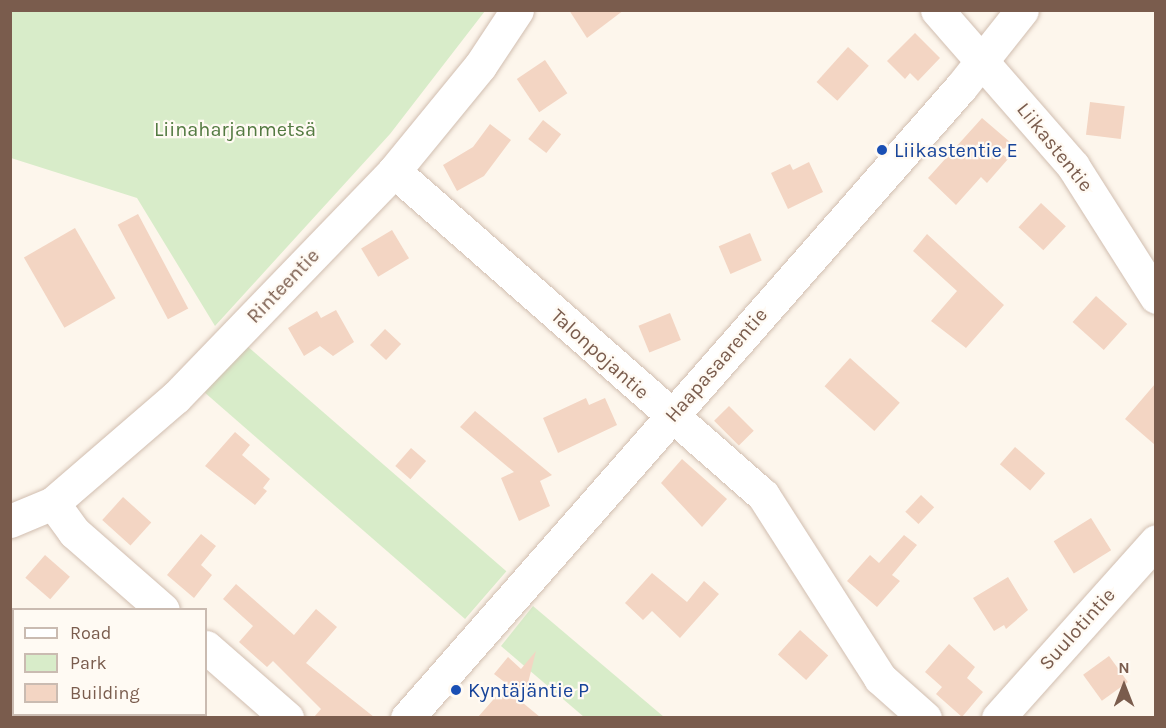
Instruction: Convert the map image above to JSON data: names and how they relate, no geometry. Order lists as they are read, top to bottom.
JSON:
{
  "streets": {
    "street": [
      "Liikastentie",
      "Rinteentie",
      "Talonpojantie",
      "Haapasaarentie",
      "Suulotintie"
    ]
  },
  "crossings": [
    ["Liikastentie", "Haapasaarentie"],
    ["Rinteentie", "Talonpojantie"],
    ["Talonpojantie", "Haapasaarentie"]
  ],
  "parks": ["Liinaharjanmetsä"],
  "places": ["Liikastentie E", "Kyntäjäntie P"],
  "legend": ["Road", "Park", "Building"],
  "north": "top"
}
